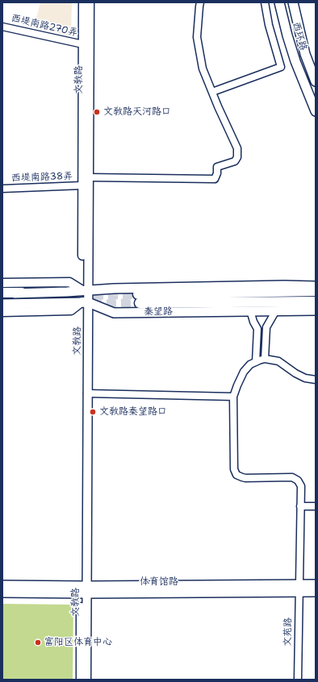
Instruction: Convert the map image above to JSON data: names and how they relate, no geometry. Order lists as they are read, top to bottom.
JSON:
{
  "streets": {
    "main road": ["西环路", "秦望路", "体育馆路"],
    "street": [
      "西堤南路270弄",
      "文教路",
      "西堤南路38弄",
      "文苑路"
    ]
  },
  "crossings": [
    ["西堤南路270弄", "文教路"],
    ["文教路", "西堤南路38弄"],
    ["文教路", "秦望路"],
    ["文教路", "体育馆路"],
    ["体育馆路", "文苑路"]
  ],
  "places": ["文教路天河路口", "文教路秦望路口", "富阳区体育中心"]
}
